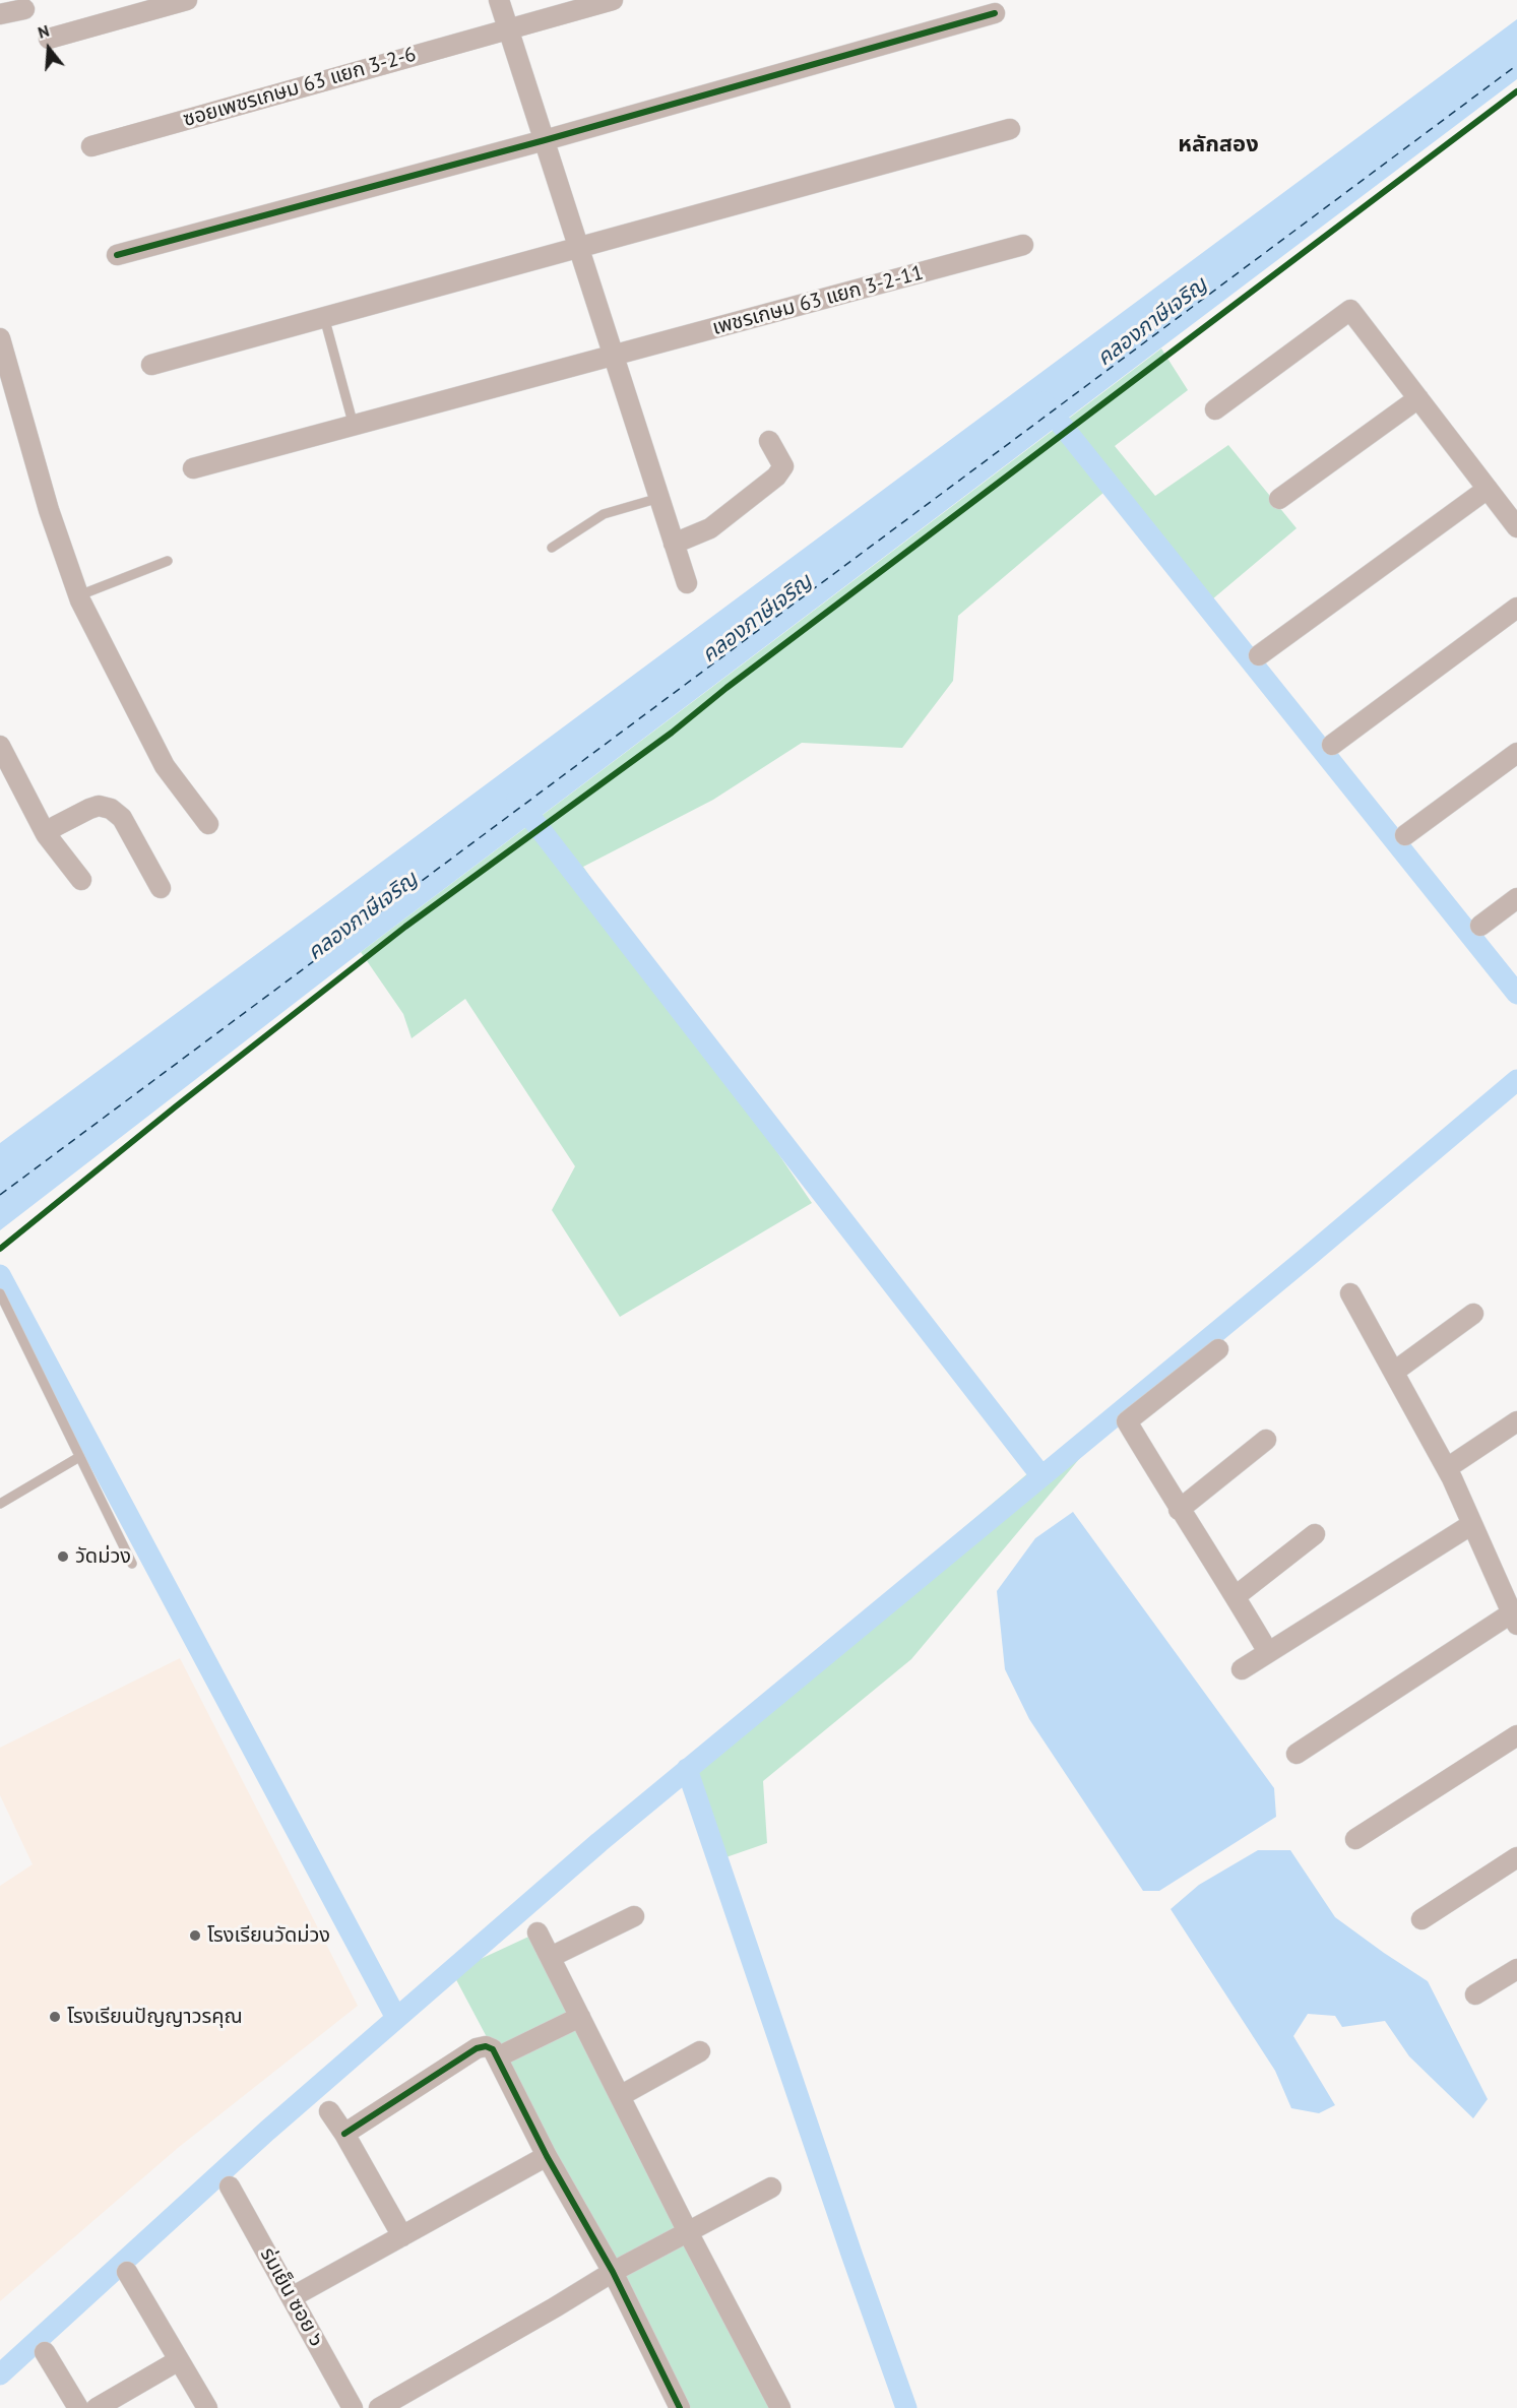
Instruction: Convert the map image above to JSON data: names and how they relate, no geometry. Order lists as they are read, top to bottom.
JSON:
{
  "streets": {
    "street": ["ซอยเพชรเกษม 63 แยก 3-2-6", "เพชรเกษม 63 แยก 3-2-11", "ร่มเย็น ซอย ๖"]
  },
  "districts": ["หลักสอง"],
  "water": ["คลองภาษีเจริญ"],
  "places": ["วัดม่วง", "โรงเรียนวัดม่วง", "โรงเรียนปัญญาวรคุณ"],
  "north": "top"
}
